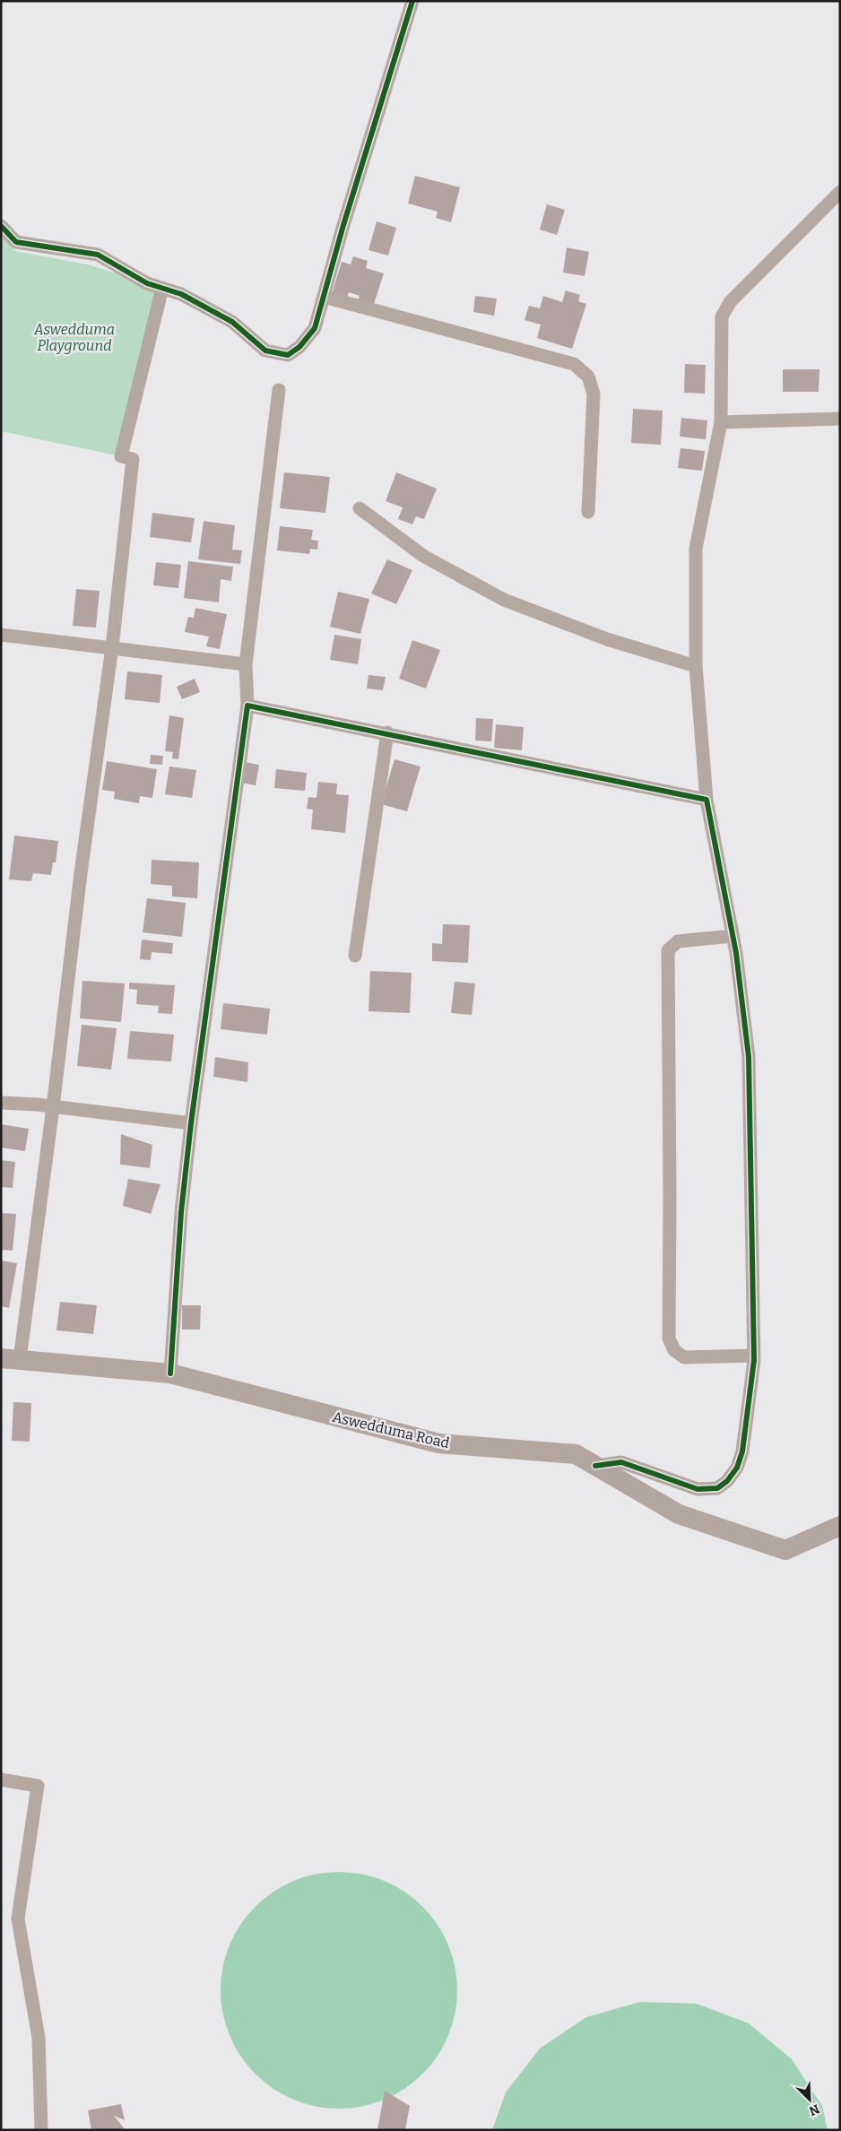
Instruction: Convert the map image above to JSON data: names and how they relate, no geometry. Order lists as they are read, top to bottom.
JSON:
{
  "streets": {
    "street": ["Aswedduma Road"]
  },
  "parks": ["Aswedduma Playground"],
  "north": "bottom right"
}
